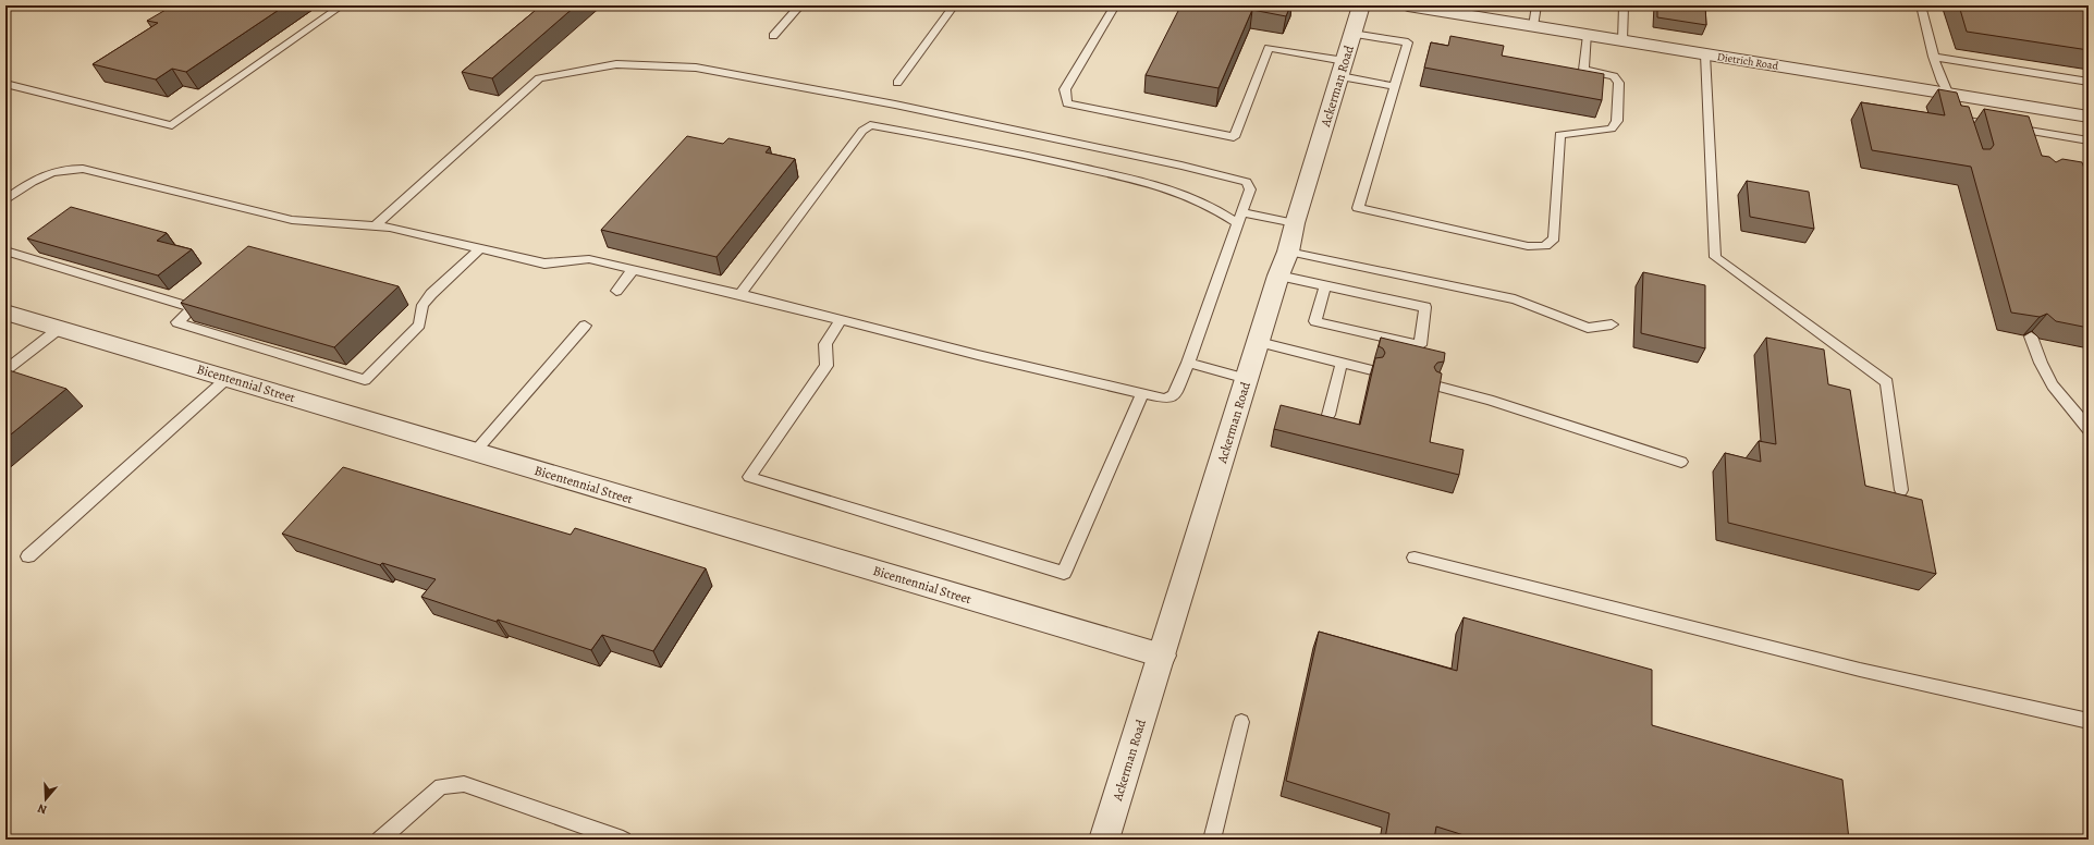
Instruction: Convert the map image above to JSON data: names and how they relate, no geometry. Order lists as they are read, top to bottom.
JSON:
{
  "streets": {
    "street": ["Dietrich Road", "Ackerman Road", "Bicentennial Street"]
  },
  "crossings": [
    ["Ackerman Road", "Bicentennial Street"]
  ],
  "north": "bottom"
}
